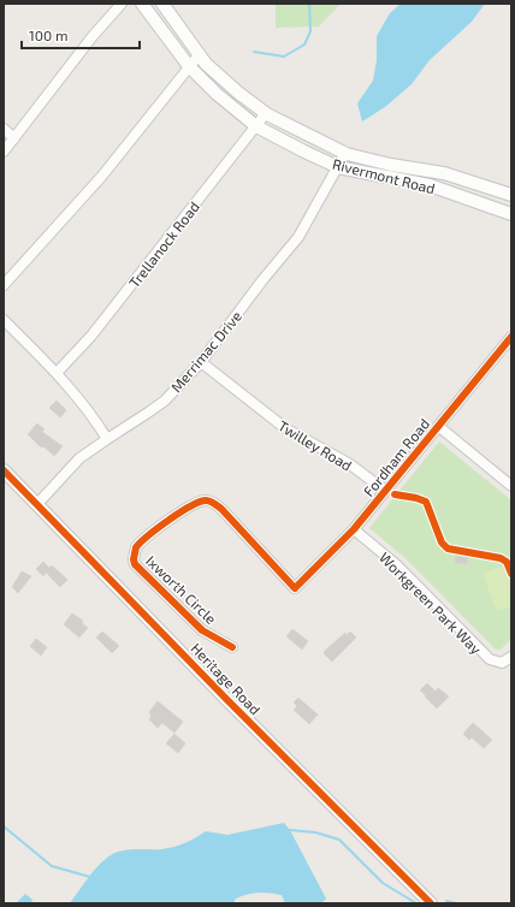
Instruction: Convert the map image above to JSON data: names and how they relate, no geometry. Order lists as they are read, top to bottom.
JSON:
{
  "streets": {
    "street": [
      "Rivermont Road",
      "Trellanock Road",
      "Merrimac Drive",
      "Twilley Road",
      "Fordham Road",
      "Ixworth Circle",
      "Workgreen Park Way",
      "Heritage Road"
    ]
  },
  "crossings": [
    ["Rivermont Road", "Trellanock Road"],
    ["Rivermont Road", "Merrimac Drive"],
    ["Merrimac Drive", "Twilley Road"],
    ["Merrimac Drive", "Heritage Road"],
    ["Twilley Road", "Fordham Road"],
    ["Fordham Road", "Ixworth Circle"],
    ["Fordham Road", "Workgreen Park Way"]
  ],
  "scale_bar": "100 m"
}
